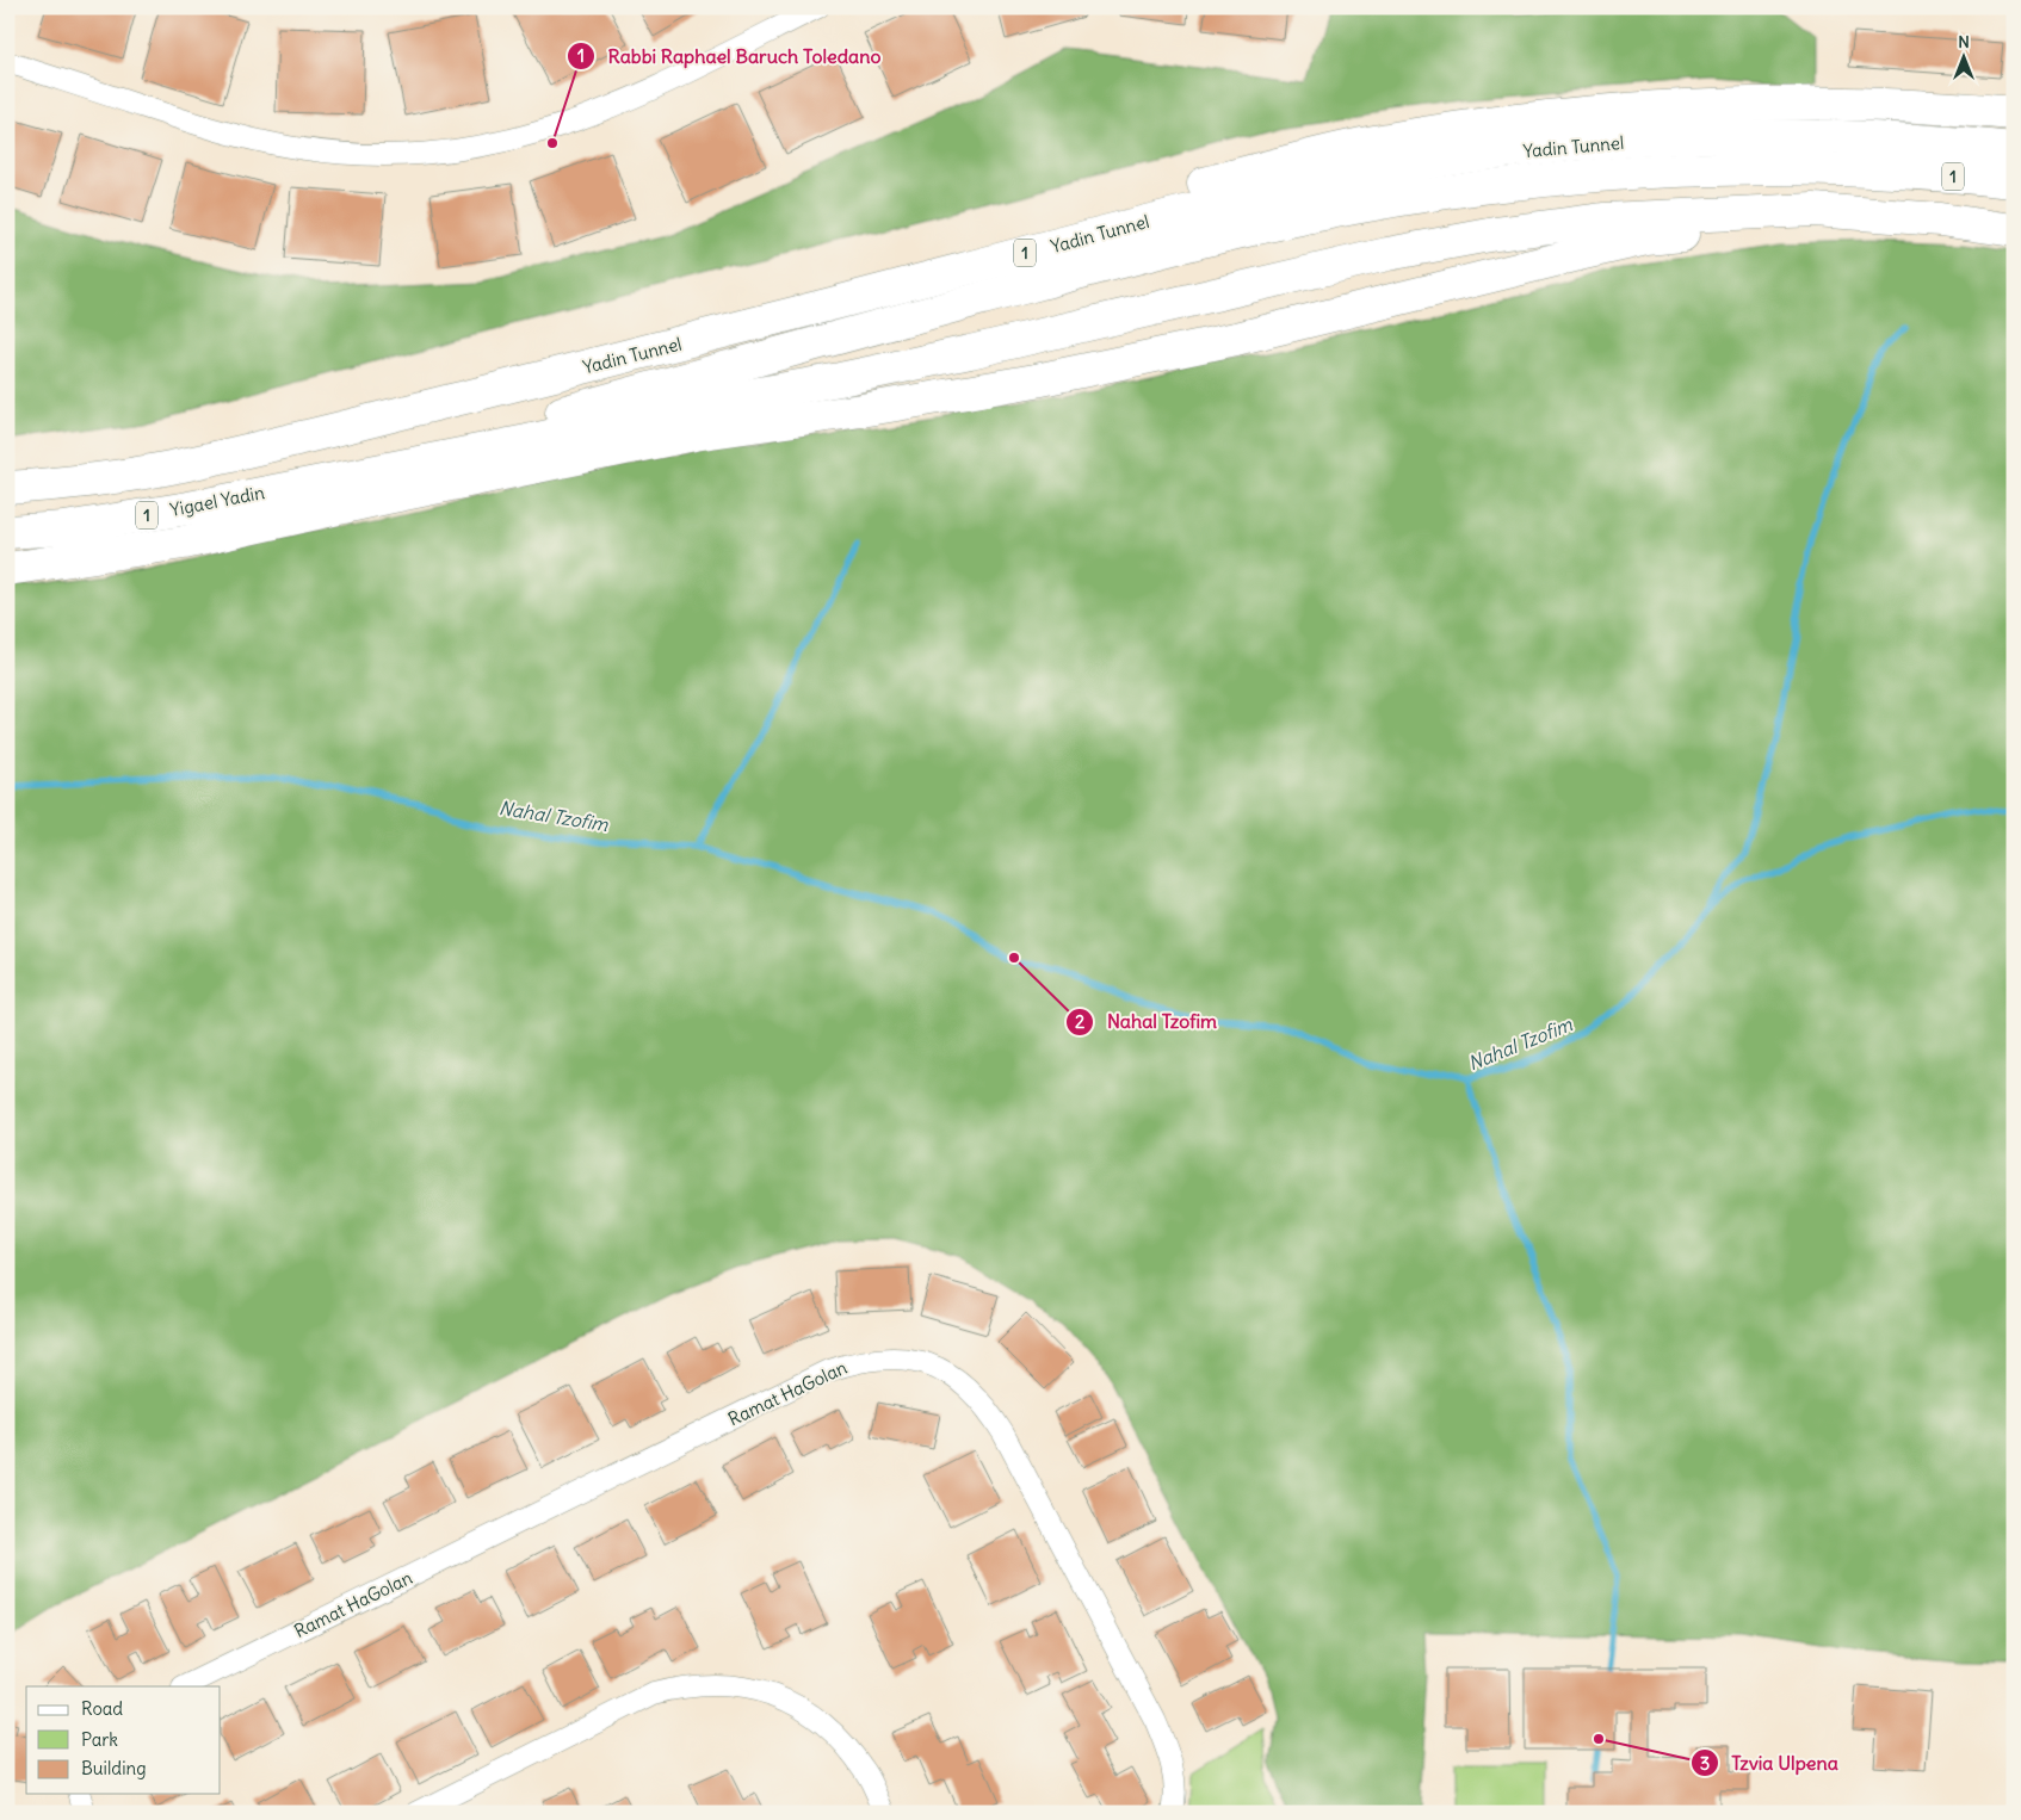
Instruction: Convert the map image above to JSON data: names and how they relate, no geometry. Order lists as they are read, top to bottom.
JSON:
{
  "streets": {
    "highway": ["Yadin Tunnel", "1", "Yigael Yadin"],
    "street": ["Ramat HaGolan"]
  },
  "crossings": [
    ["Yadin Tunnel", "1"],
    ["Yadin Tunnel", "Yigael Yadin"]
  ],
  "water": ["Nahal Tzofim"],
  "places": ["Rabbi Raphael Baruch Toledano", "Nahal Tzofim", "Tzvia Ulpena"],
  "legend": ["Road", "Park", "Building"],
  "north": "top"
}
